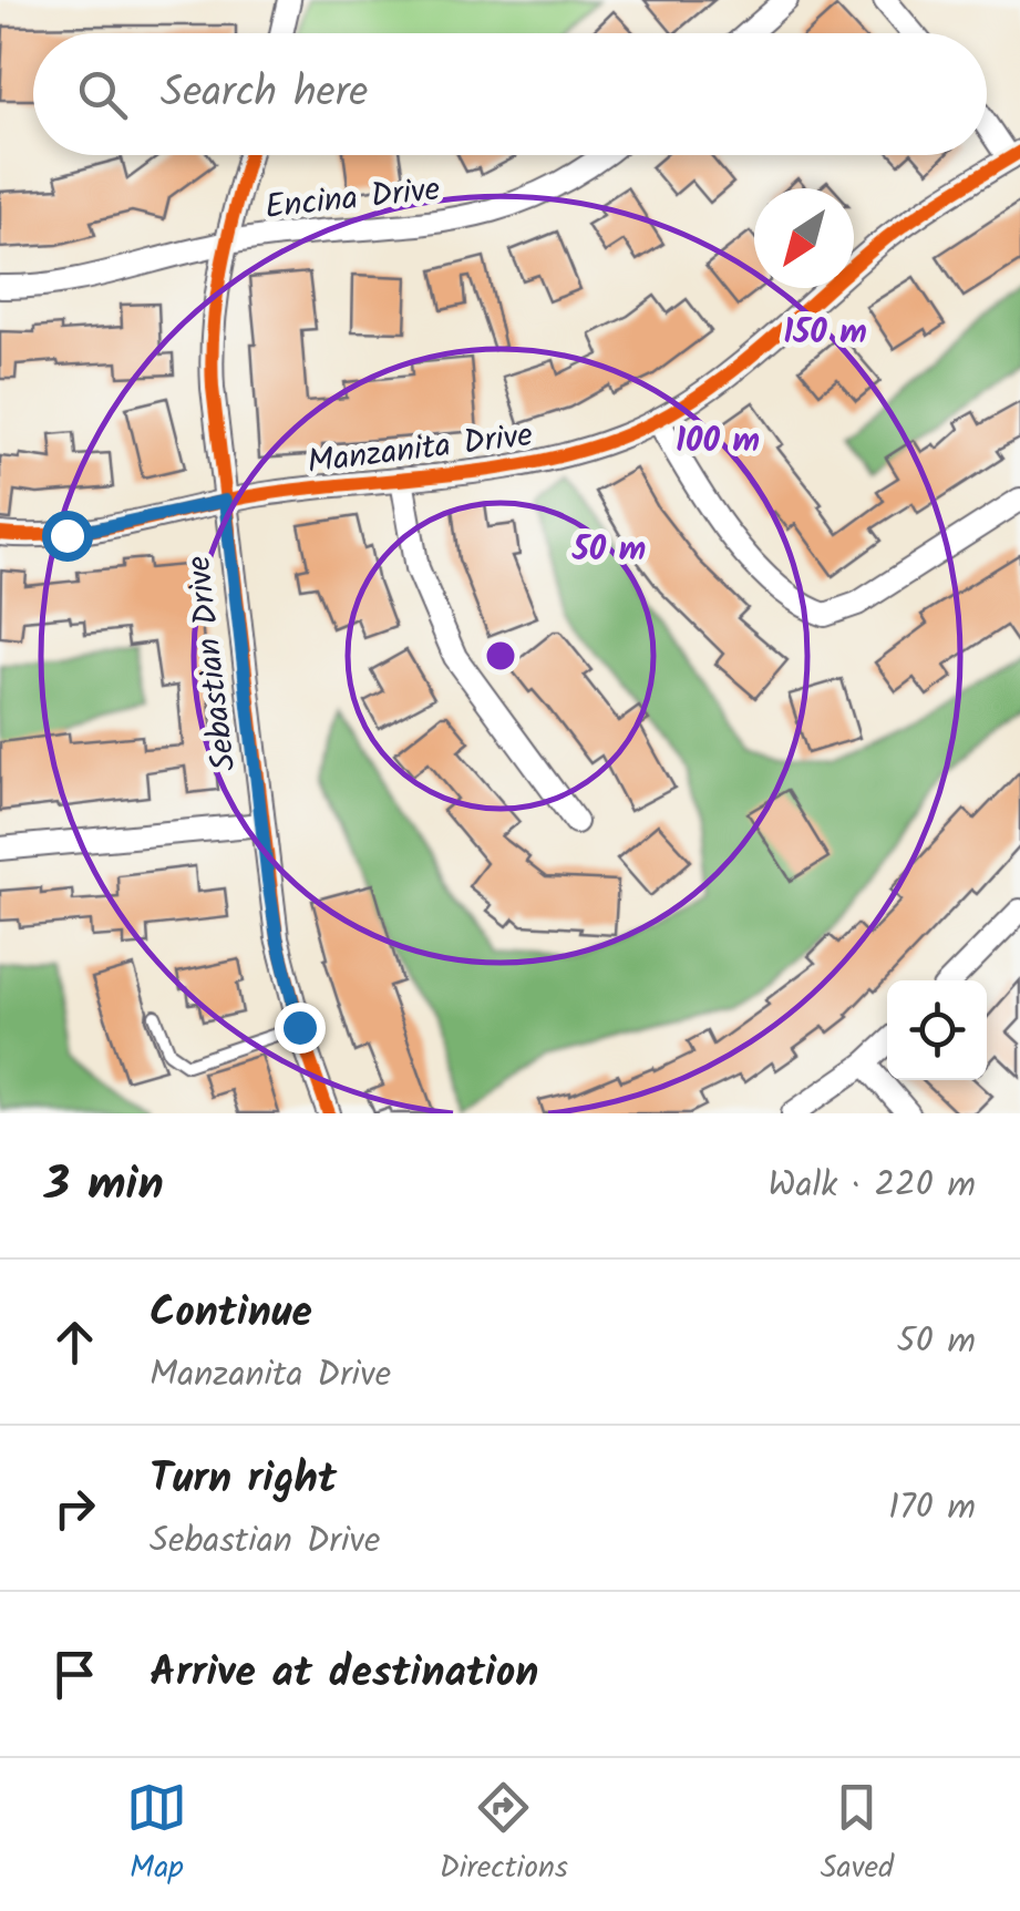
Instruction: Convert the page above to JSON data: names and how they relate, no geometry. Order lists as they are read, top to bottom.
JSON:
{
  "streets": {
    "street": ["Encina Drive", "Manzanita Drive", "Sebastian Drive"]
  },
  "crossings": [
    ["Encina Drive", "Sebastian Drive"],
    ["Manzanita Drive", "Sebastian Drive"]
  ],
  "north": "bottom left",
  "page": {
    "search": "Search here",
    "heading": ["3 min", "Walk · 220 m"],
    "list": [
      ["Continue", "Manzanita Drive", "50 m"],
      ["Turn right", "Sebastian Drive", "170 m"],
      "Arrive at destination"
    ],
    "nav": ["Map", "Directions", "Saved"]
  },
  "rings": ["150 m", "100 m", "50 m"]
}
